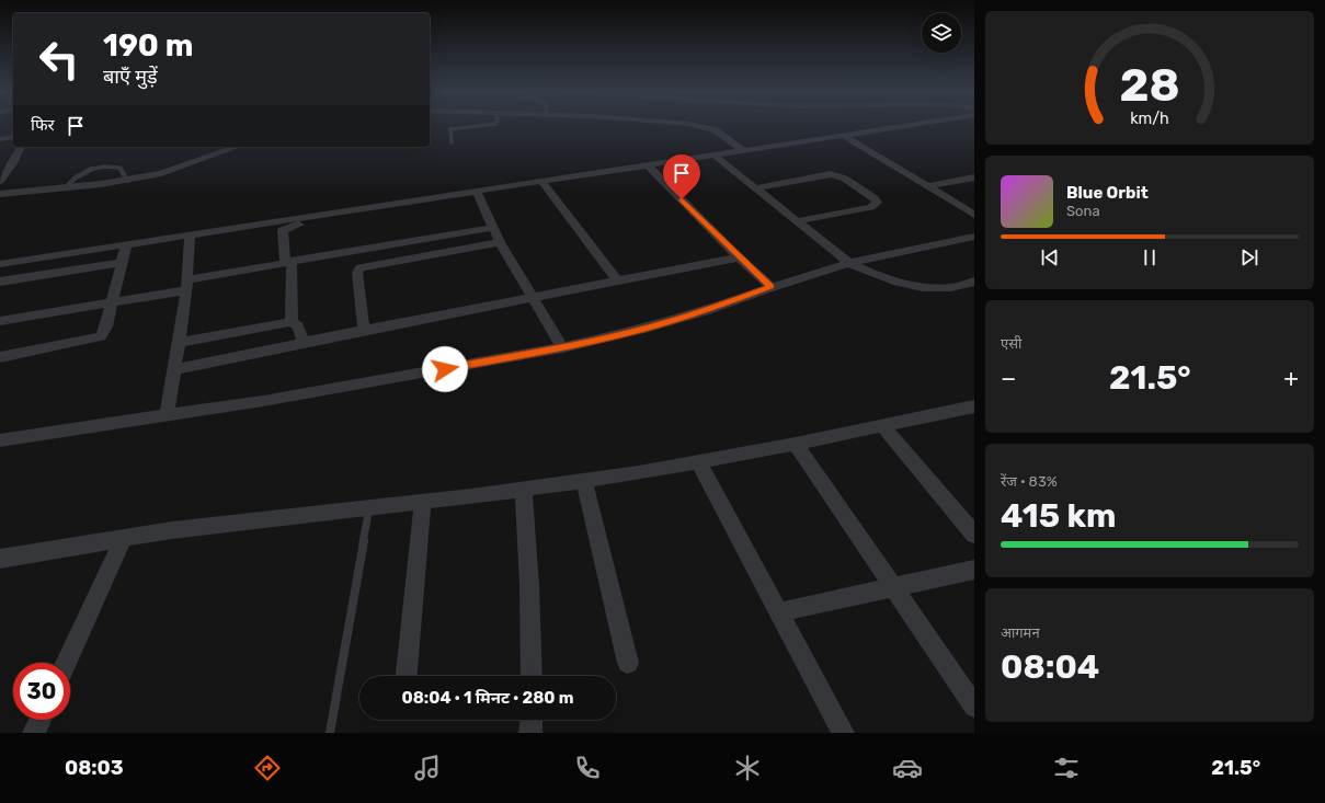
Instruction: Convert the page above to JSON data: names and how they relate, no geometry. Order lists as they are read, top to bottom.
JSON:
{
  "page": {
    "turn": ["190 m", "बाएँ मुड़ें"],
    "then": "फिर",
    "song": ["Blue Orbit", "Sona"],
    "tile": [
      "एसी",
      ["रेंज · 83%", "415 km"],
      ["आगमन", "08:04"]
    ],
    "heat": ["−", "21.5°", "+"],
    "limit": "30",
    "trip": "08:04 · 1 मिनट · 280 m",
    "tabs": ["08:03", "21.5°"],
    "gauge": ["28", "km/h"]
  }
}
